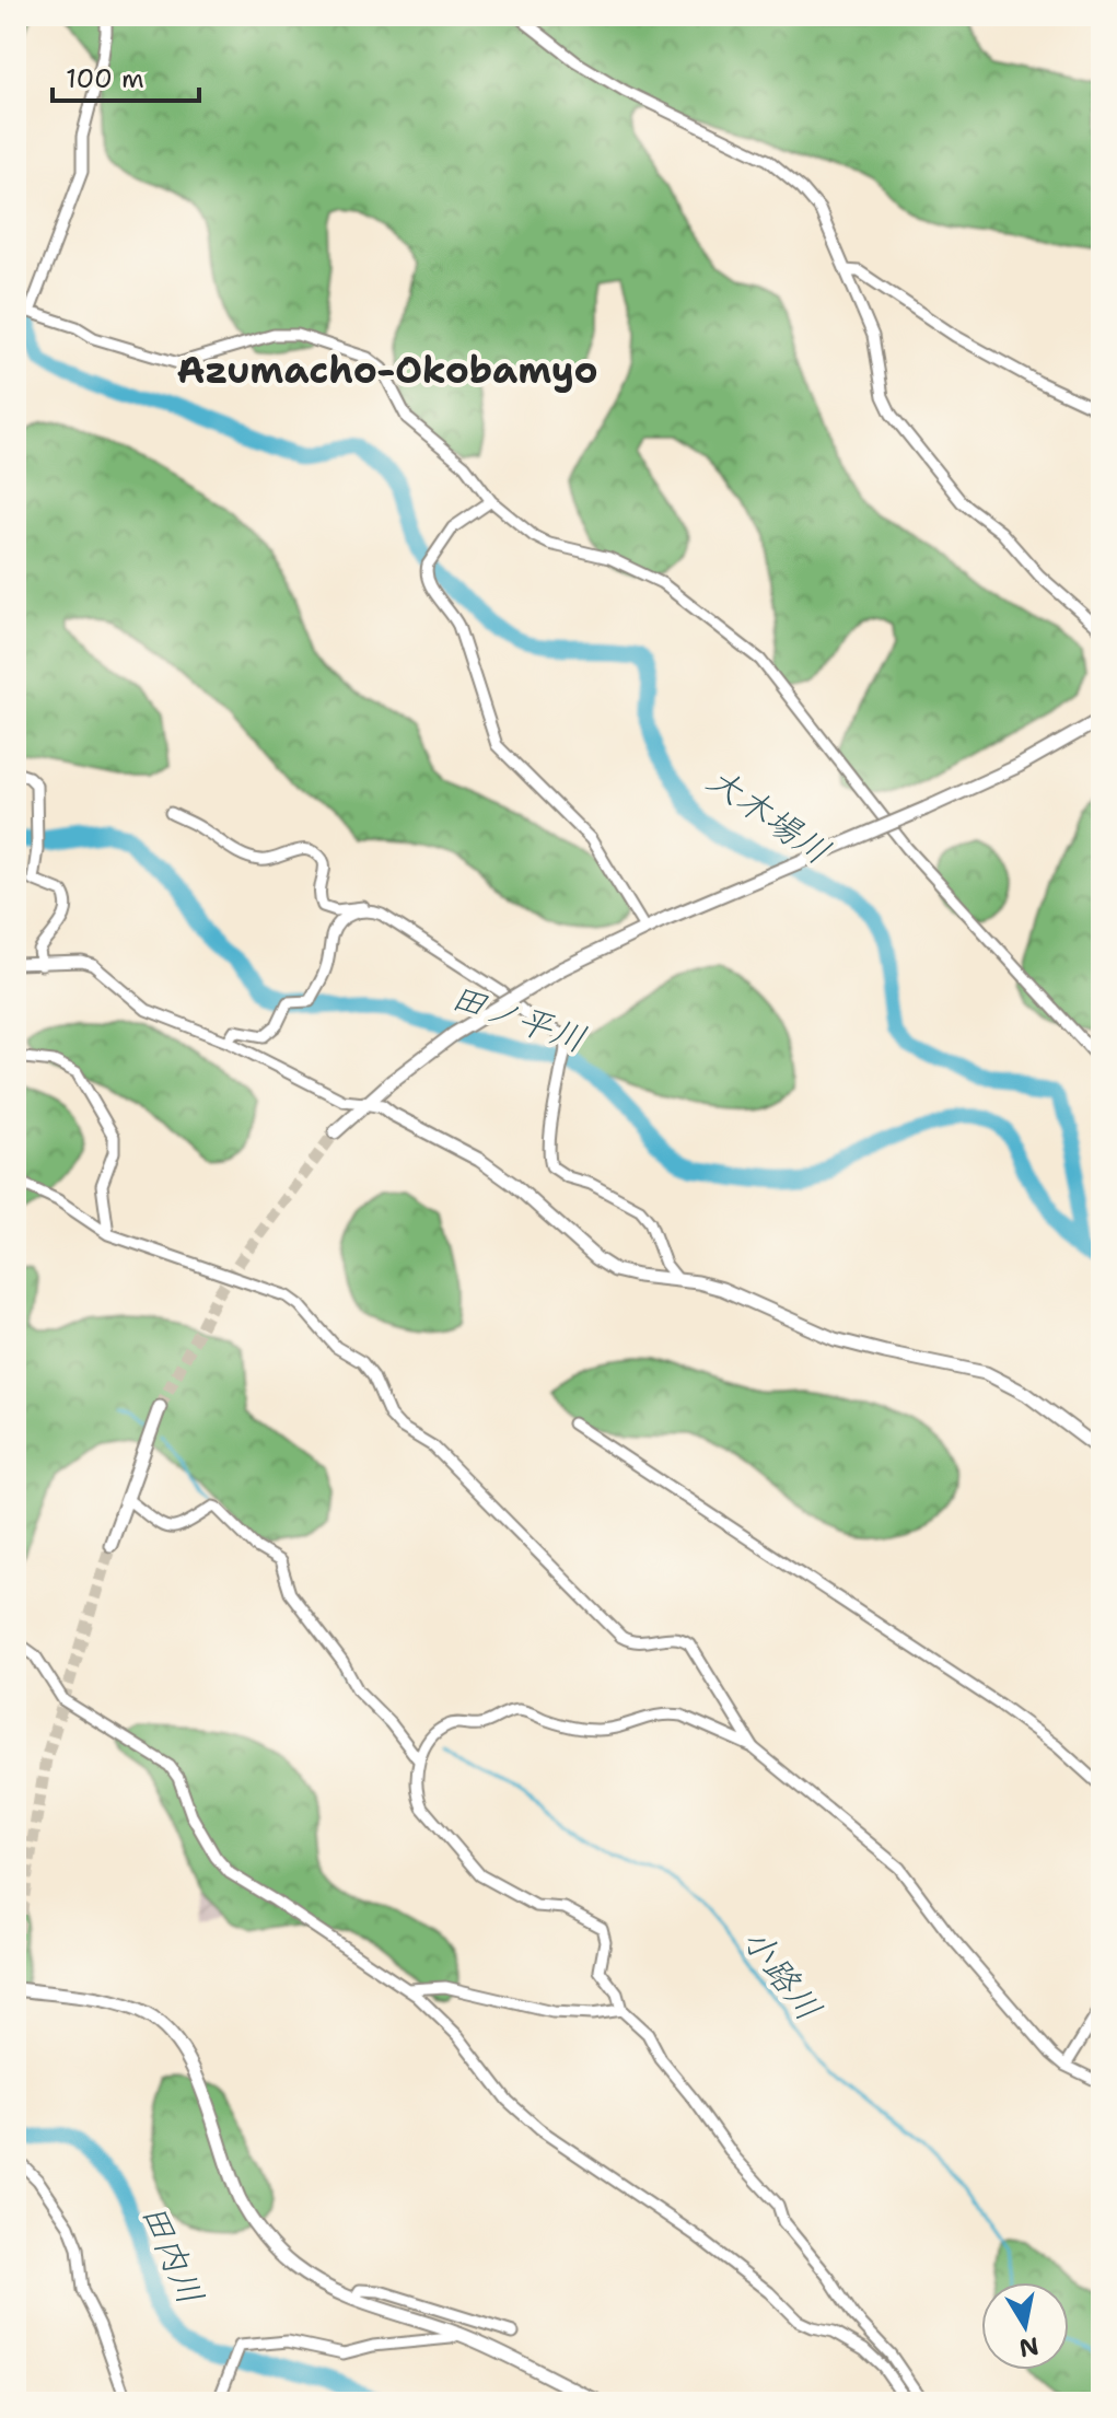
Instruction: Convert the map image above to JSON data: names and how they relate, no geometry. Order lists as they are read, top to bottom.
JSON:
{
  "districts": ["Azumacho-Okobamyo"],
  "water": [
    "大木場川",
    "田ノ平川",
    "小路川",
    "田内川"
  ],
  "scale_bar": "100 m",
  "north": "bottom"
}
